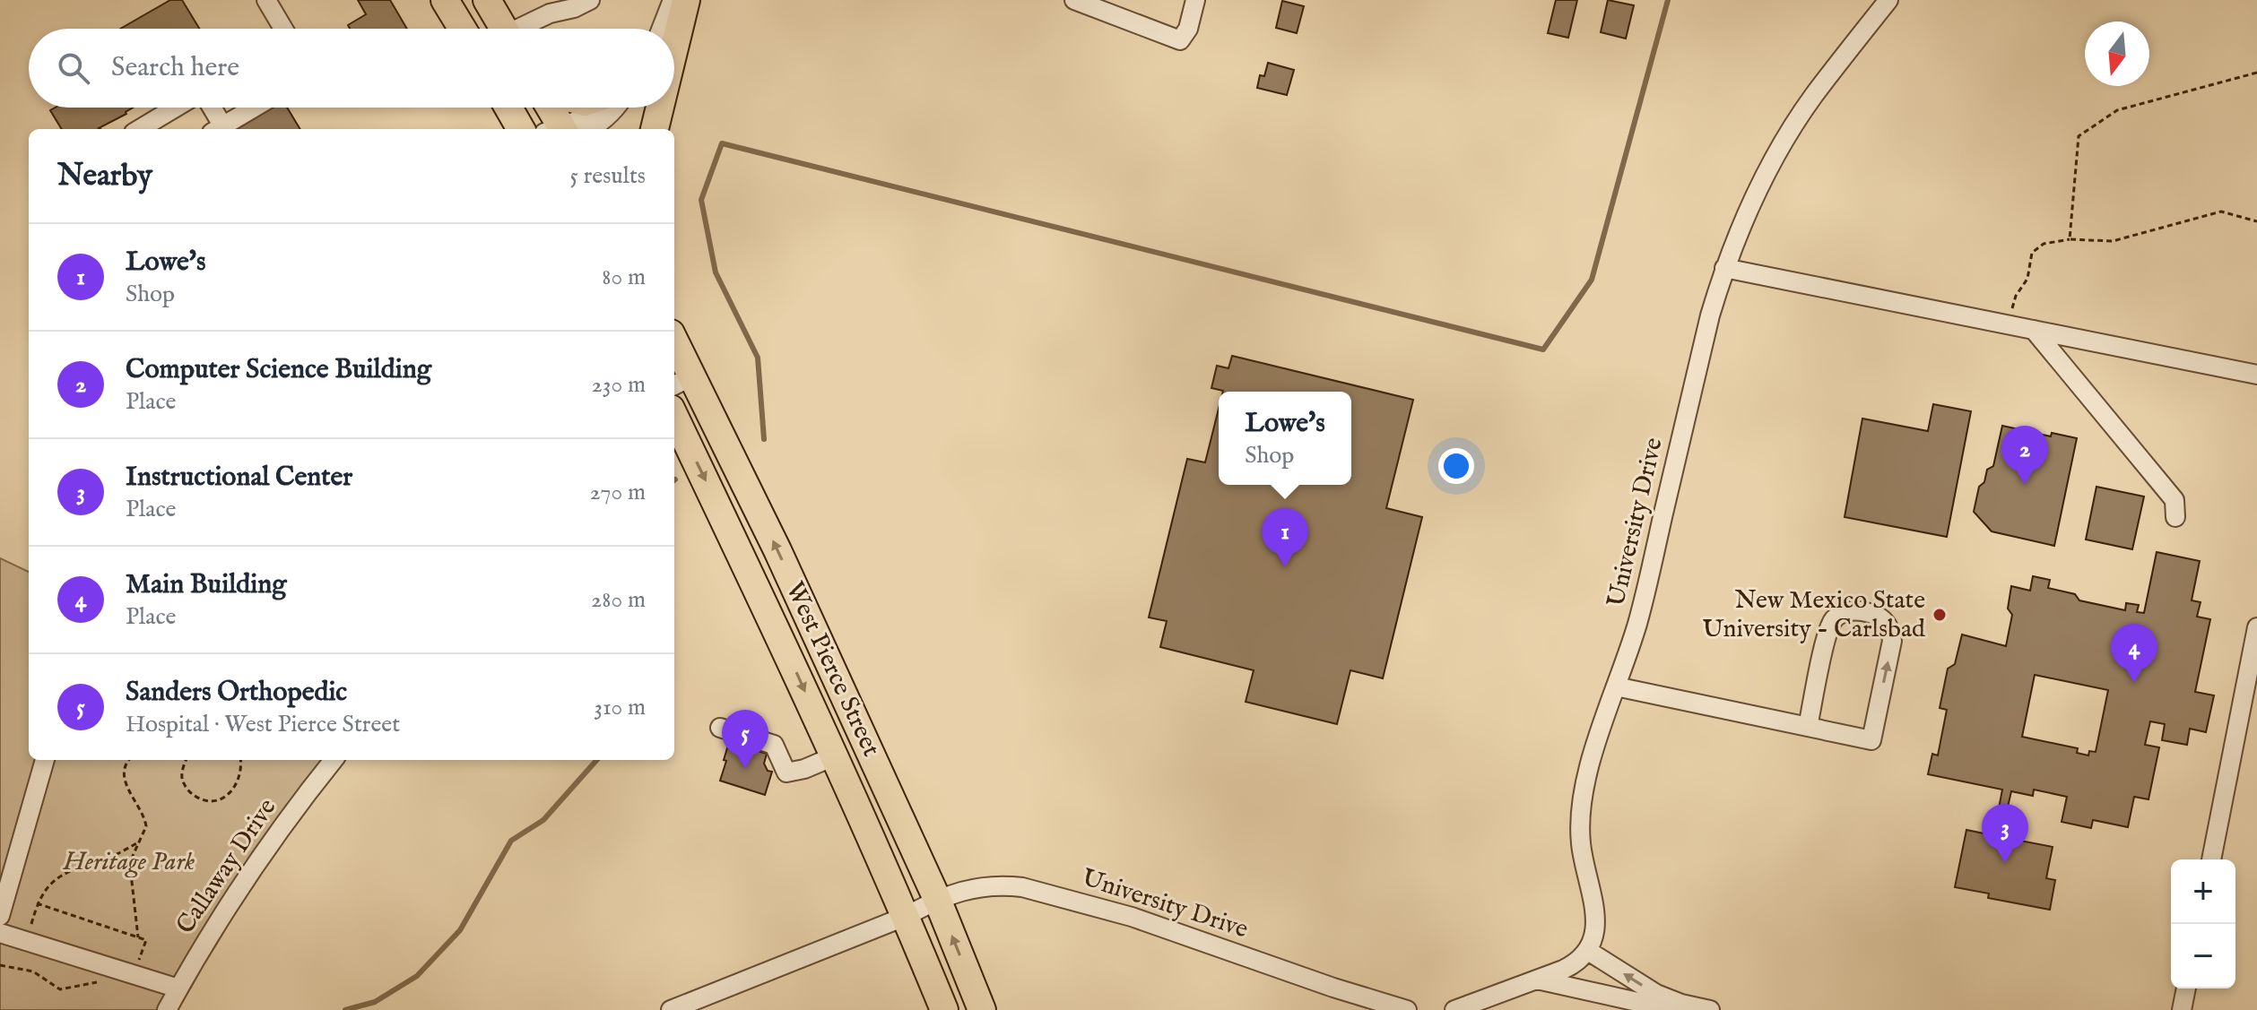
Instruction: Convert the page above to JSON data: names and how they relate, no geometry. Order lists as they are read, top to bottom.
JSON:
{
  "streets": {
    "highway": ["West Pierce Street"],
    "street": ["University Drive", "Callaway Drive"]
  },
  "crossings": [
    ["University Drive", "West Pierce Street"]
  ],
  "parks": ["Heritage Park"],
  "places": ["New Mexico State University - Carlsbad"],
  "north": "bottom",
  "page": {
    "search": "Search here",
    "heading": ["Nearby", "5 results"],
    "list": [
      {
        "mark": "1",
        "name": "Lowe's",
        "note": "Shop",
        "value": "80 m"
      },
      {
        "mark": "2",
        "name": "Computer Science Building",
        "note": "Place",
        "value": "230 m"
      },
      {
        "mark": "3",
        "name": "Instructional Center",
        "note": "Place",
        "value": "270 m"
      },
      {
        "mark": "4",
        "name": "Main Building",
        "note": "Place",
        "value": "280 m"
      },
      {
        "mark": "5",
        "name": "Sanders Orthopedic",
        "note": "Hospital · West Pierce Street",
        "value": "310 m"
      }
    ],
    "popup": ["Lowe's", "Shop"],
    "pins": [
      "2",
      "1",
      "4",
      "5",
      "3"
    ],
    "map_buttons": ["+", "−"]
  }
}
